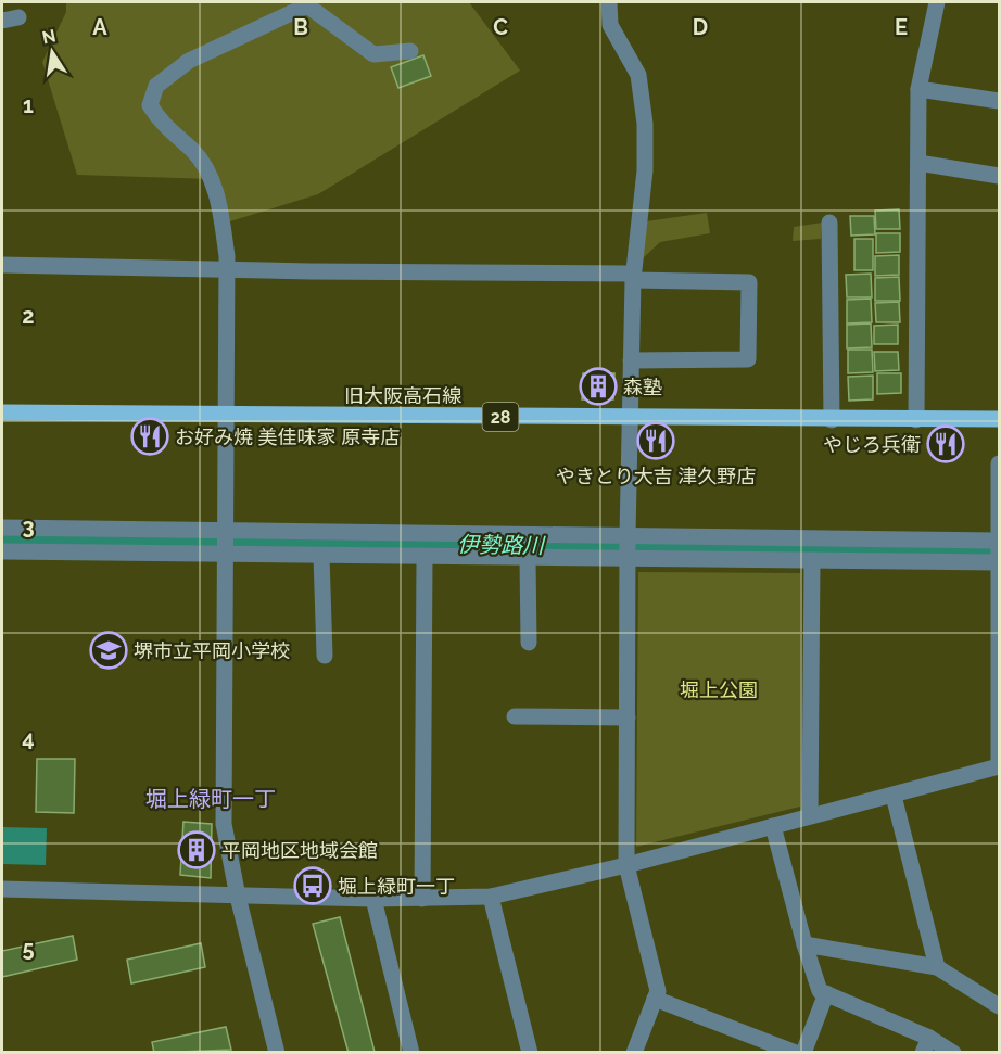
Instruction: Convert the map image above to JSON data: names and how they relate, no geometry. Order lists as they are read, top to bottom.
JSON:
{
  "streets": {
    "main road": ["旧大阪高石線", "28"]
  },
  "districts": ["堀上緑町一丁"],
  "water": ["伊勢路川"],
  "parks": ["堀上公園"],
  "places": {
    "building": ["森塾", "平岡地区地域会館"],
    "restaurant": ["お好み焼 美佳味家 原寺店", "やきとり大吉 津久野店", "やじろ兵衛"],
    "school or university": ["堺市立平岡小学校"],
    "bus stop": ["堀上緑町一丁"]
  },
  "north": "top",
  "grid": {
    "columns": [
      "A",
      "B",
      "C",
      "D",
      "E"
    ],
    "rows": [
      "1",
      "2",
      "3",
      "4",
      "5"
    ]
  }
}
